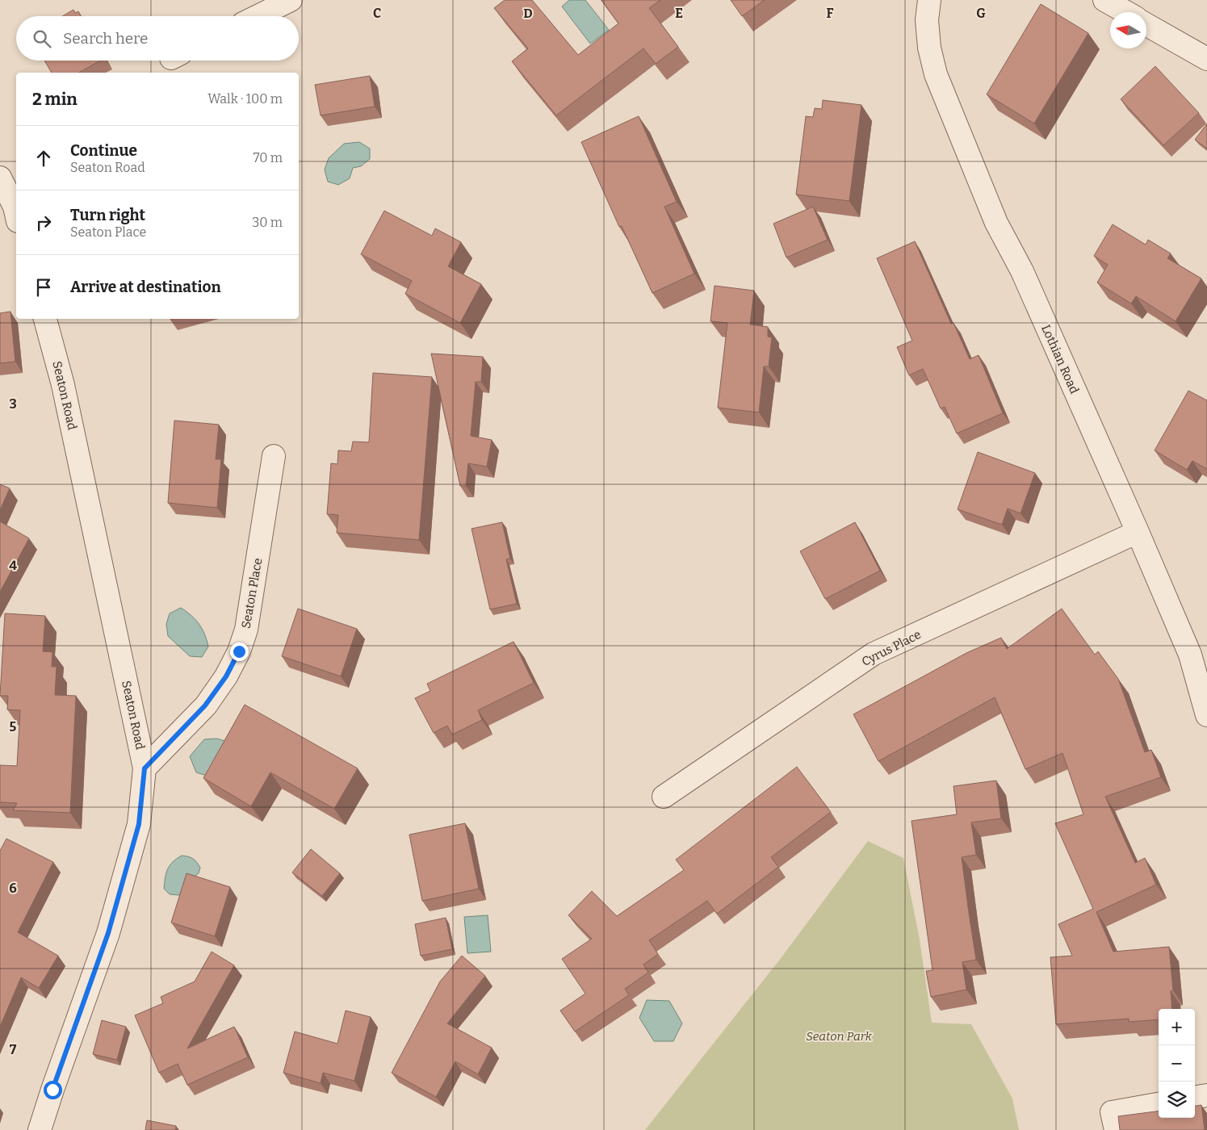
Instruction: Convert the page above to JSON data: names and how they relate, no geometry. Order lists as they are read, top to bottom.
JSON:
{
  "streets": {
    "street": [
      "Lothian Road",
      "Seaton Road",
      "Seaton Place",
      "Cyrus Place"
    ]
  },
  "crossings": [
    ["Lothian Road", "Cyrus Place"],
    ["Seaton Road", "Seaton Place"]
  ],
  "parks": ["Seaton Park"],
  "north": "left",
  "page": {
    "search": "Search here",
    "heading": ["2 min", "Walk · 100 m"],
    "list": [
      ["Continue", "Seaton Road", "70 m"],
      ["Turn right", "Seaton Place", "30 m"],
      "Arrive at destination"
    ],
    "map_buttons": ["+", "−"]
  },
  "grid": {
    "columns": [
      "C",
      "D",
      "E",
      "F",
      "G"
    ],
    "rows": [
      "3",
      "4",
      "5",
      "6",
      "7"
    ]
  }
}
